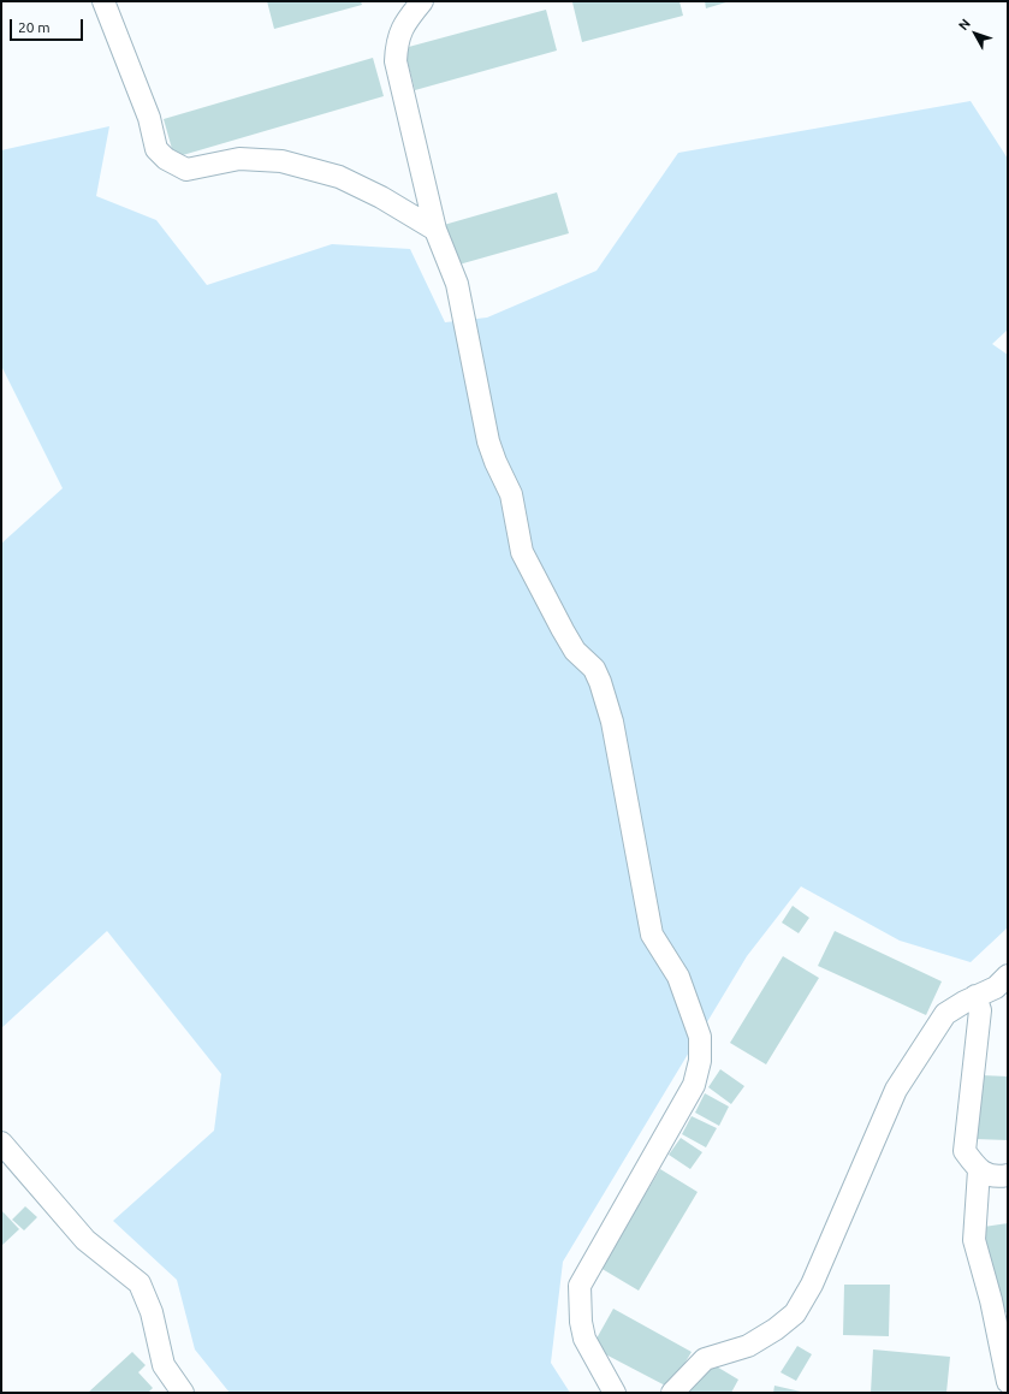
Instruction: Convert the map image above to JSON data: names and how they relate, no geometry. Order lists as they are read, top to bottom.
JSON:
{
  "scale_bar": "20 m",
  "north": "top left"
}
